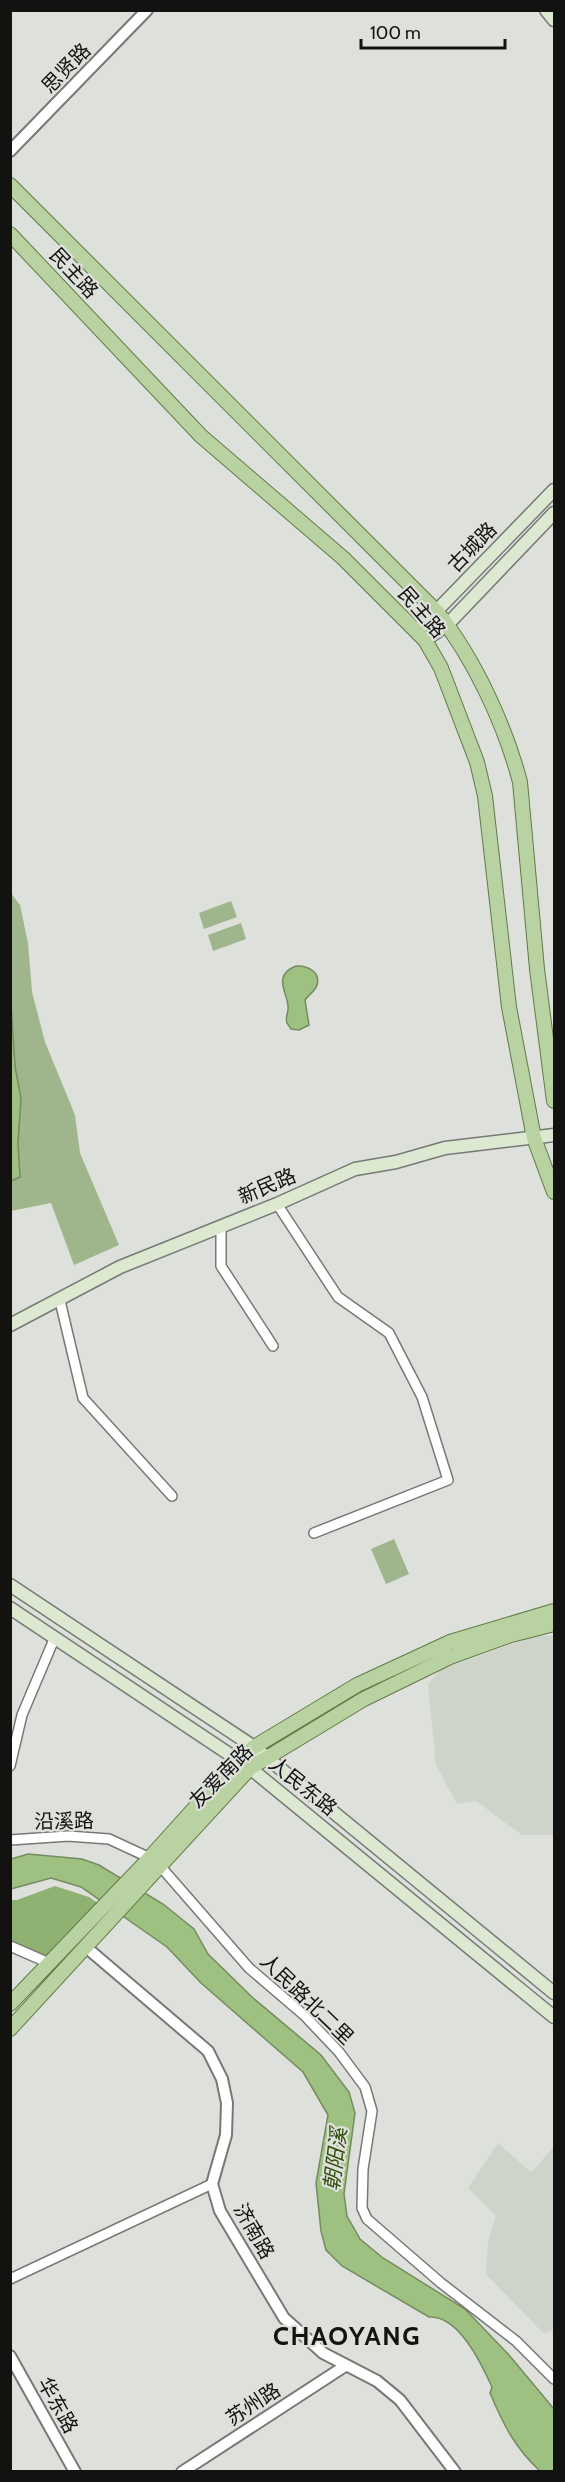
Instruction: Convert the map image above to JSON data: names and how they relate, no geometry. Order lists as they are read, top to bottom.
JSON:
{
  "streets": {
    "main road": [
      "民主路",
      "古城路",
      "新民路",
      "友爱南路",
      "人民东路"
    ],
    "street": [
      "思贤路",
      "沿溪路",
      "人民路北二里",
      "济南路",
      "苏州路",
      "华东路"
    ]
  },
  "crossings": [
    ["民主路", "古城路"],
    ["民主路", "新民路"],
    ["友爱南路", "人民东路"],
    ["友爱南路", "沿溪路"],
    ["友爱南路", "人民路北二里"],
    ["济南路", "苏州路"]
  ],
  "districts": ["CHAOYANG"],
  "water": ["朝阳溪"],
  "scale_bar": "100 m"
}
